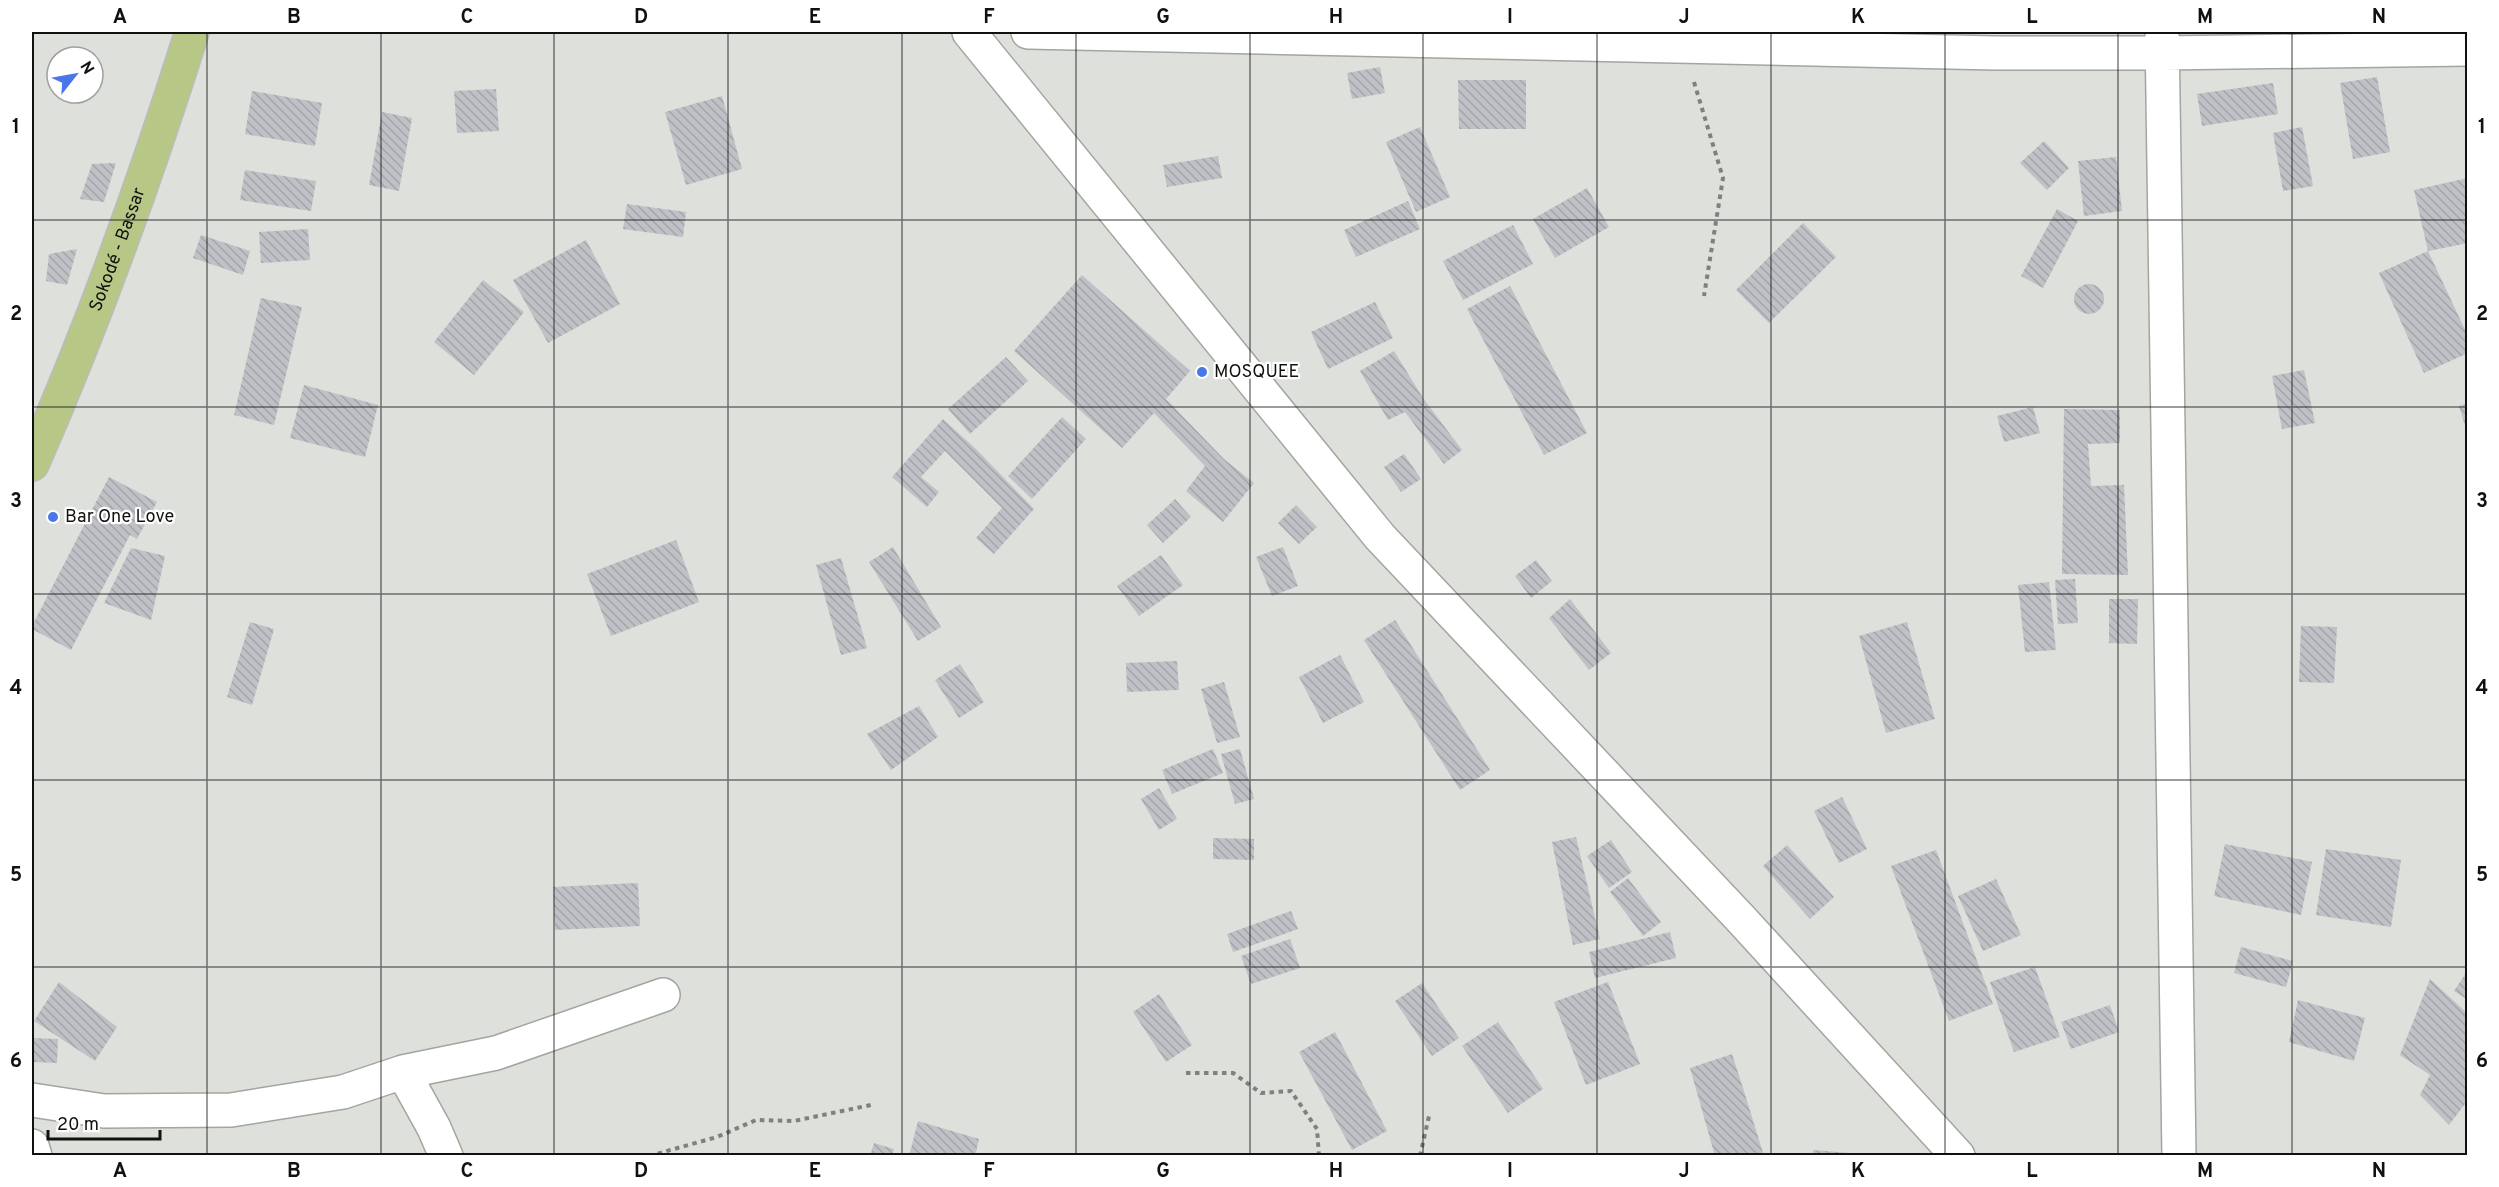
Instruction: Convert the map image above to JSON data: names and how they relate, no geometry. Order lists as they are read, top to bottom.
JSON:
{
  "streets": {
    "main road": ["Sokodé - Bassar"]
  },
  "places": ["MOSQUEE", "Bar One Love"],
  "scale_bar": "20 m",
  "north": "top right",
  "grid": {
    "columns": [
      "A",
      "B",
      "C",
      "D",
      "E",
      "F",
      "G",
      "H",
      "I",
      "J",
      "K",
      "L",
      "M",
      "N"
    ],
    "rows": [
      "1",
      "2",
      "3",
      "4",
      "5",
      "6"
    ]
  }
}
